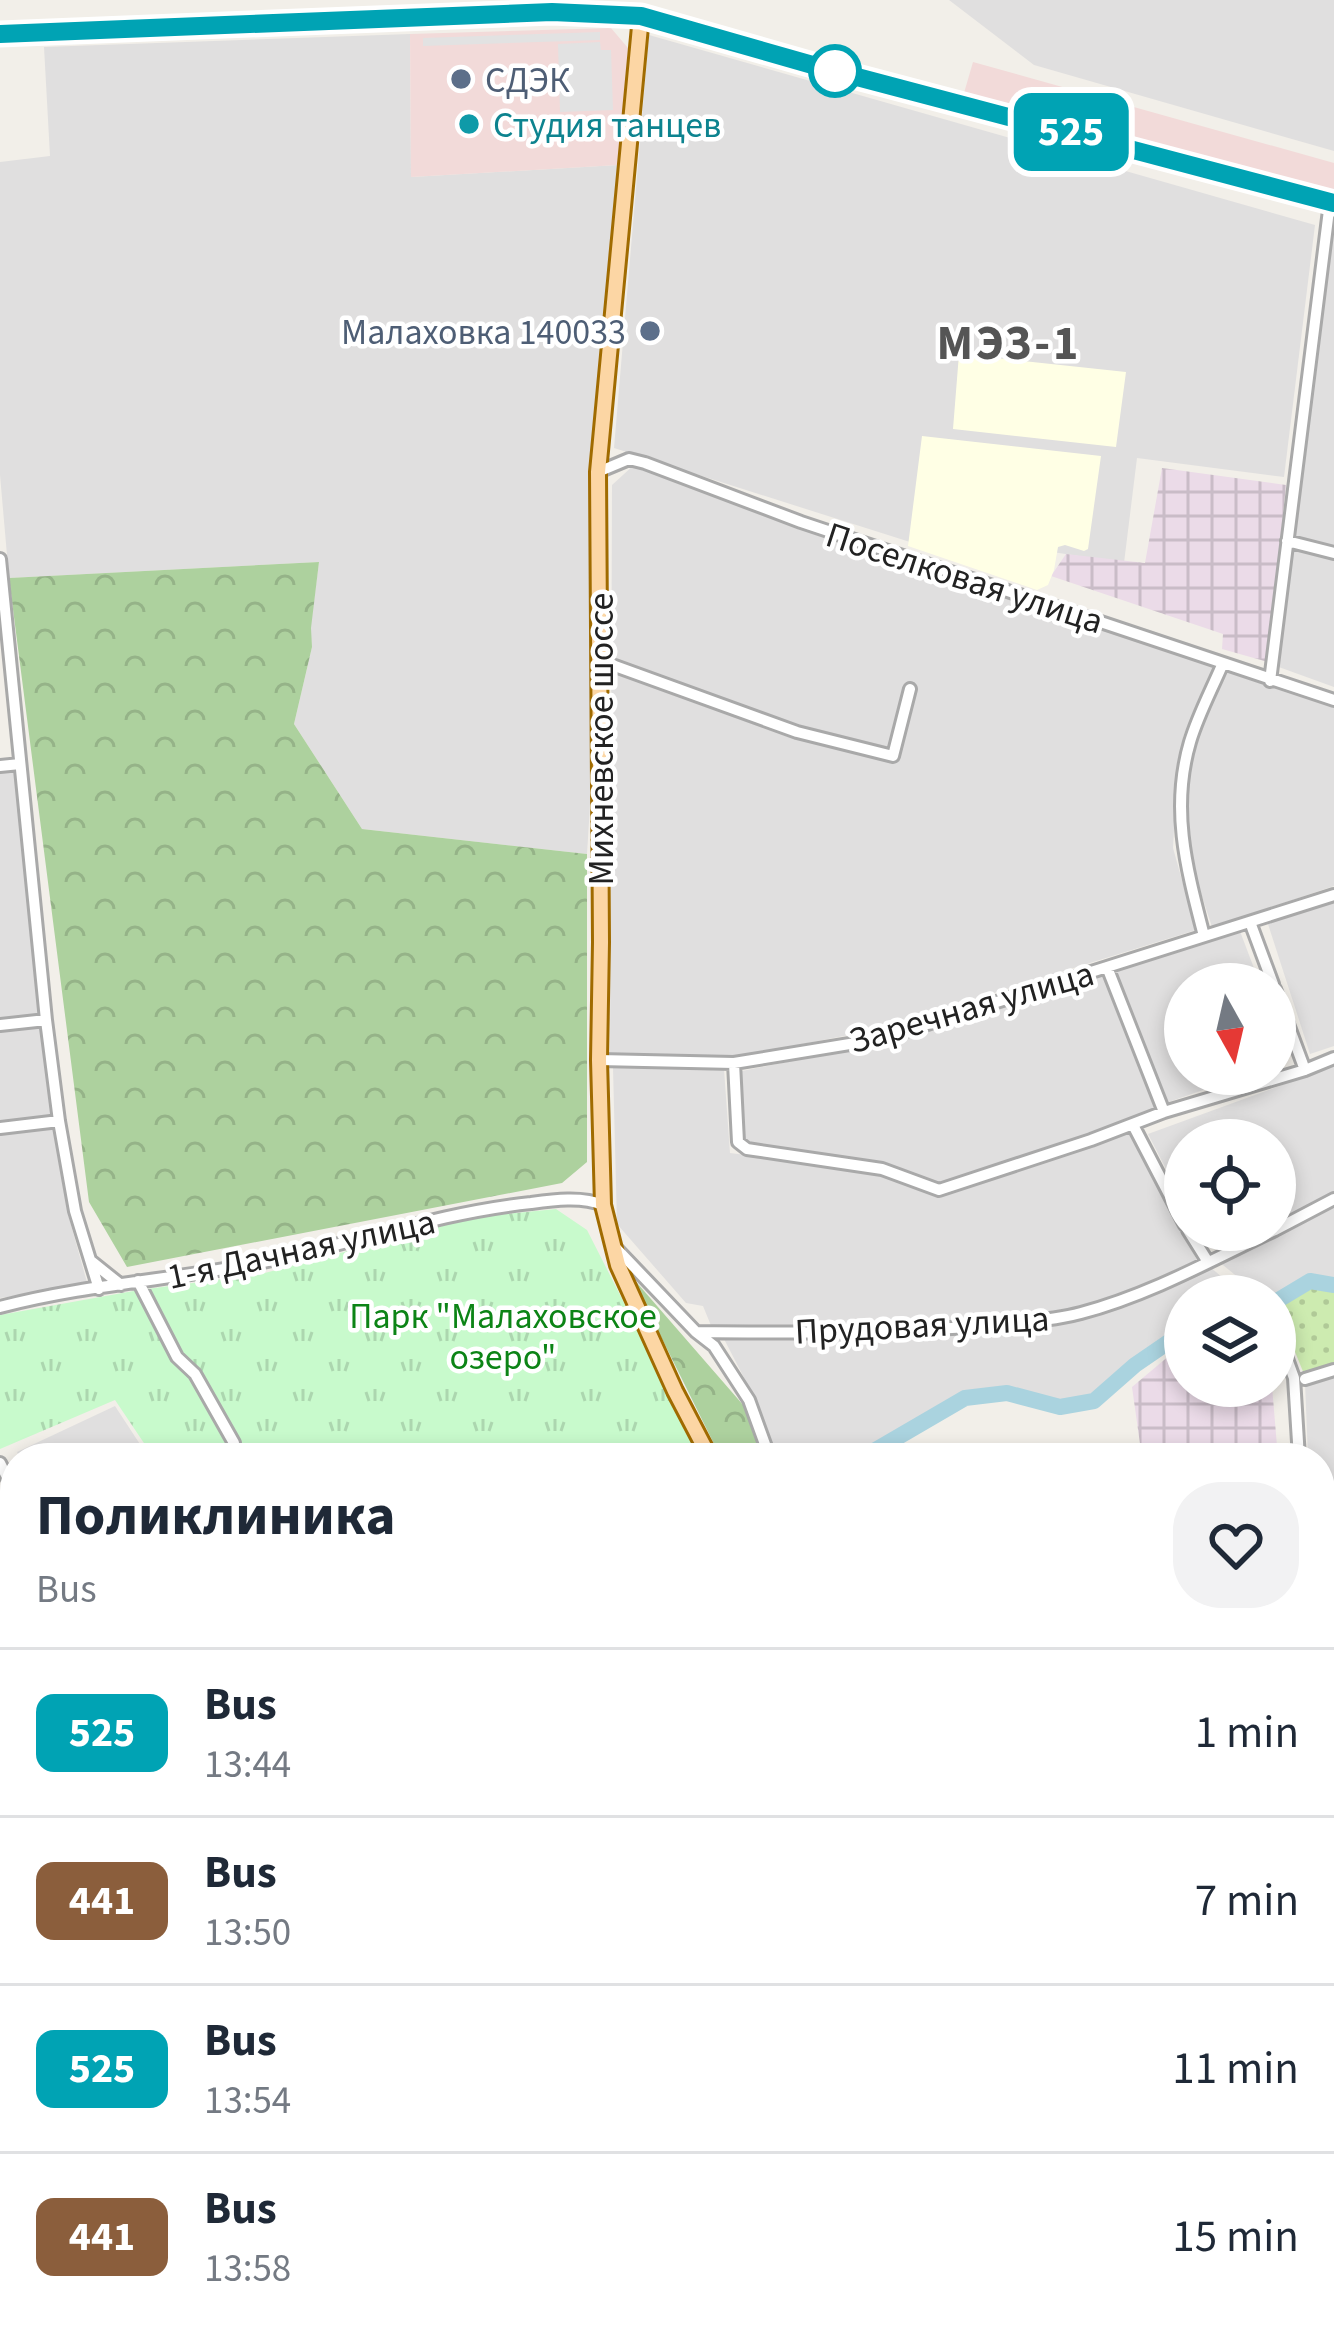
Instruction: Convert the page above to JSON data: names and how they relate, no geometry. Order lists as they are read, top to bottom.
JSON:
{
  "streets": {
    "main road": ["Михневское шоссе"],
    "street": [
      "Поселковая улица",
      "Заречная улица",
      "1-я Дачная улица",
      "Прудовая улица"
    ]
  },
  "crossings": [
    ["Поселковая улица", "Михневское шоссе"],
    ["Михневское шоссе", "Заречная улица"],
    ["Михневское шоссе", "1-я Дачная улица"]
  ],
  "districts": ["МЭЗ-1"],
  "parks": ["Парк \"Малаховское озеро\""],
  "places": ["СДЭК", "Студия танцев", "Малаховка 140033"],
  "lines": ["bus line 525"],
  "north": "bottom",
  "page": {
    "on_map": "525",
    "heading": ["Поликлиника", "Bus"],
    "list": [
      {
        "mark": "525",
        "name": "Bus",
        "note": "13:44",
        "value": "1 min"
      },
      {
        "mark": "441",
        "name": "Bus",
        "note": "13:50",
        "value": "7 min"
      },
      {
        "mark": "525",
        "name": "Bus",
        "note": "13:54",
        "value": "11 min"
      },
      {
        "mark": "441",
        "name": "Bus",
        "note": "13:58",
        "value": "15 min"
      }
    ]
  }
}
